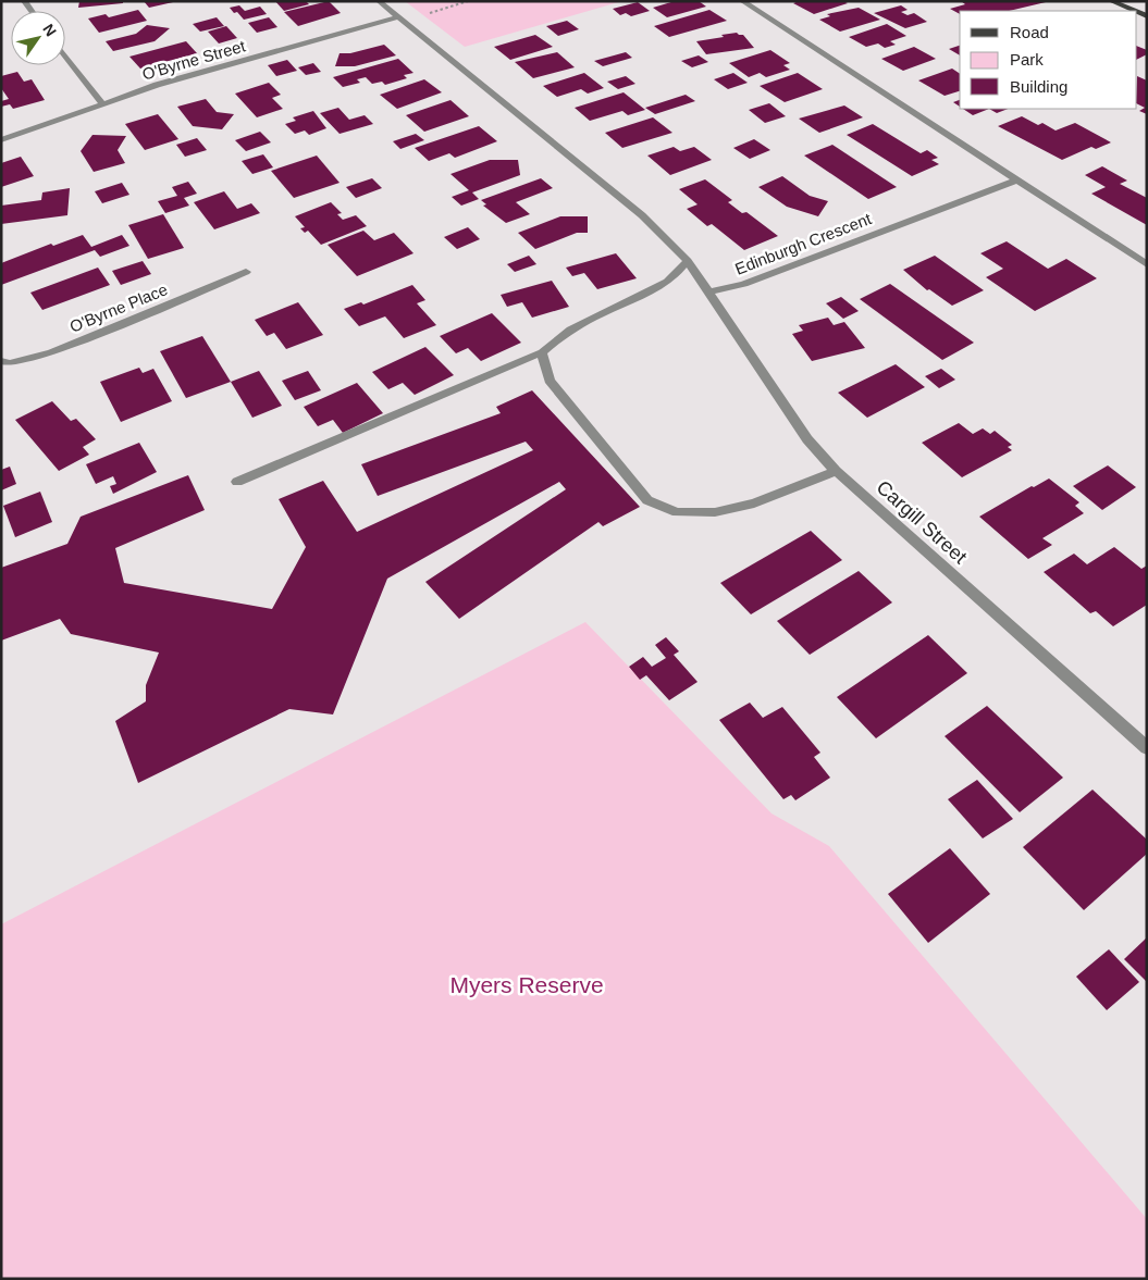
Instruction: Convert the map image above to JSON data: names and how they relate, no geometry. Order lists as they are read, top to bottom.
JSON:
{
  "streets": {
    "street": [
      "O'Byrne Street",
      "Edinburgh Crescent",
      "O'Byrne Place",
      "Cargill Street"
    ]
  },
  "crossings": [
    ["Edinburgh Crescent", "Cargill Street"]
  ],
  "parks": ["Myers Reserve"],
  "legend": ["Road", "Park", "Building"],
  "north": "top right"
}
